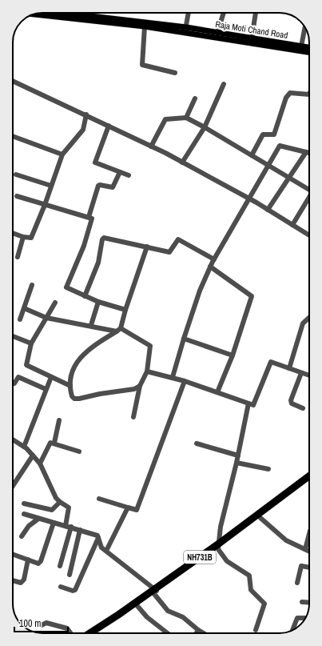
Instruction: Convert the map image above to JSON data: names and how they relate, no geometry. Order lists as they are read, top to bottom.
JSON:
{
  "streets": {
    "highway": ["NH731B"],
    "main road": ["Raja Moti Chand Road"]
  },
  "scale_bar": "100 m"
}
